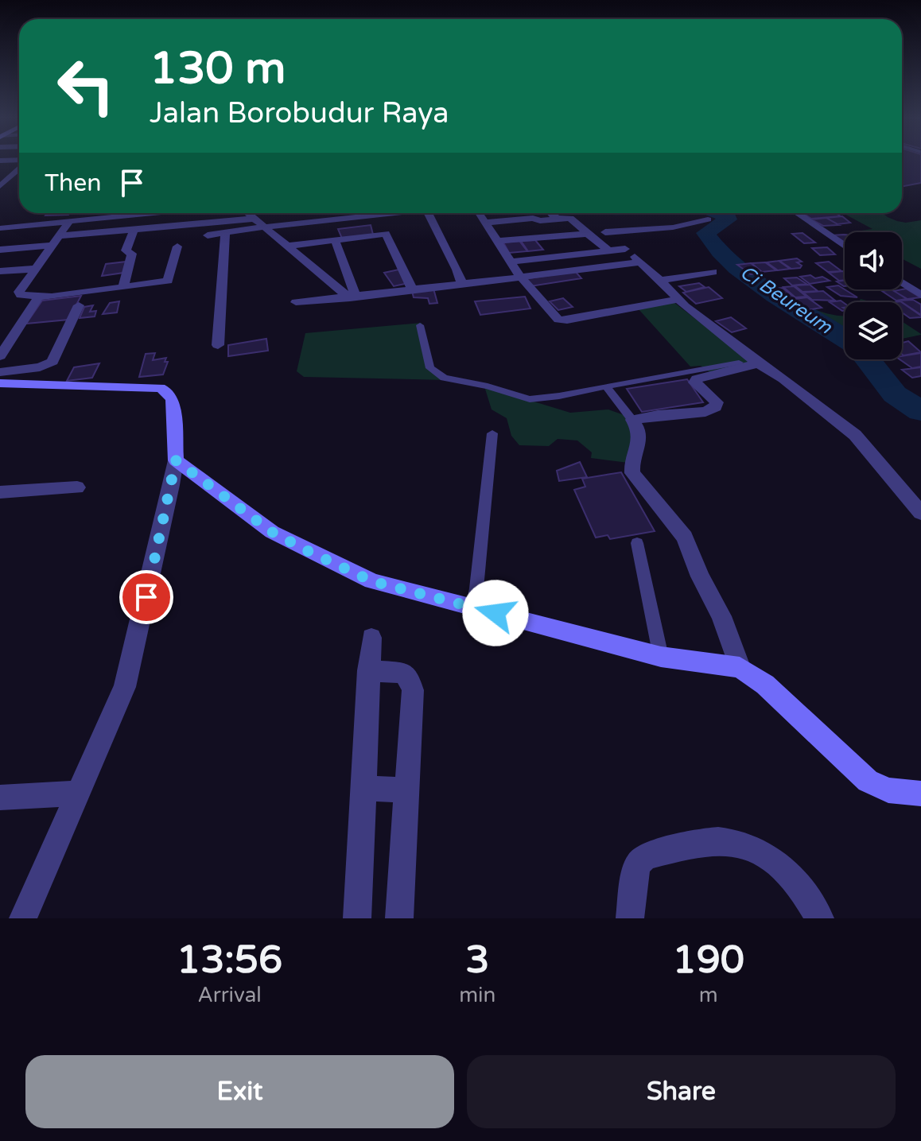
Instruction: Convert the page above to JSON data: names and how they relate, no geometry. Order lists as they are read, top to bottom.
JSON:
{
  "water": ["Ci Beureum"],
  "page": {
    "turn": ["130 m", "Jalan Borobudur Raya"],
    "then": "Then",
    "eta": [
      "13:56",
      "Arrival",
      "3",
      "min",
      "190",
      "m"
    ],
    "buttons": ["Exit", "Share"]
  }
}
